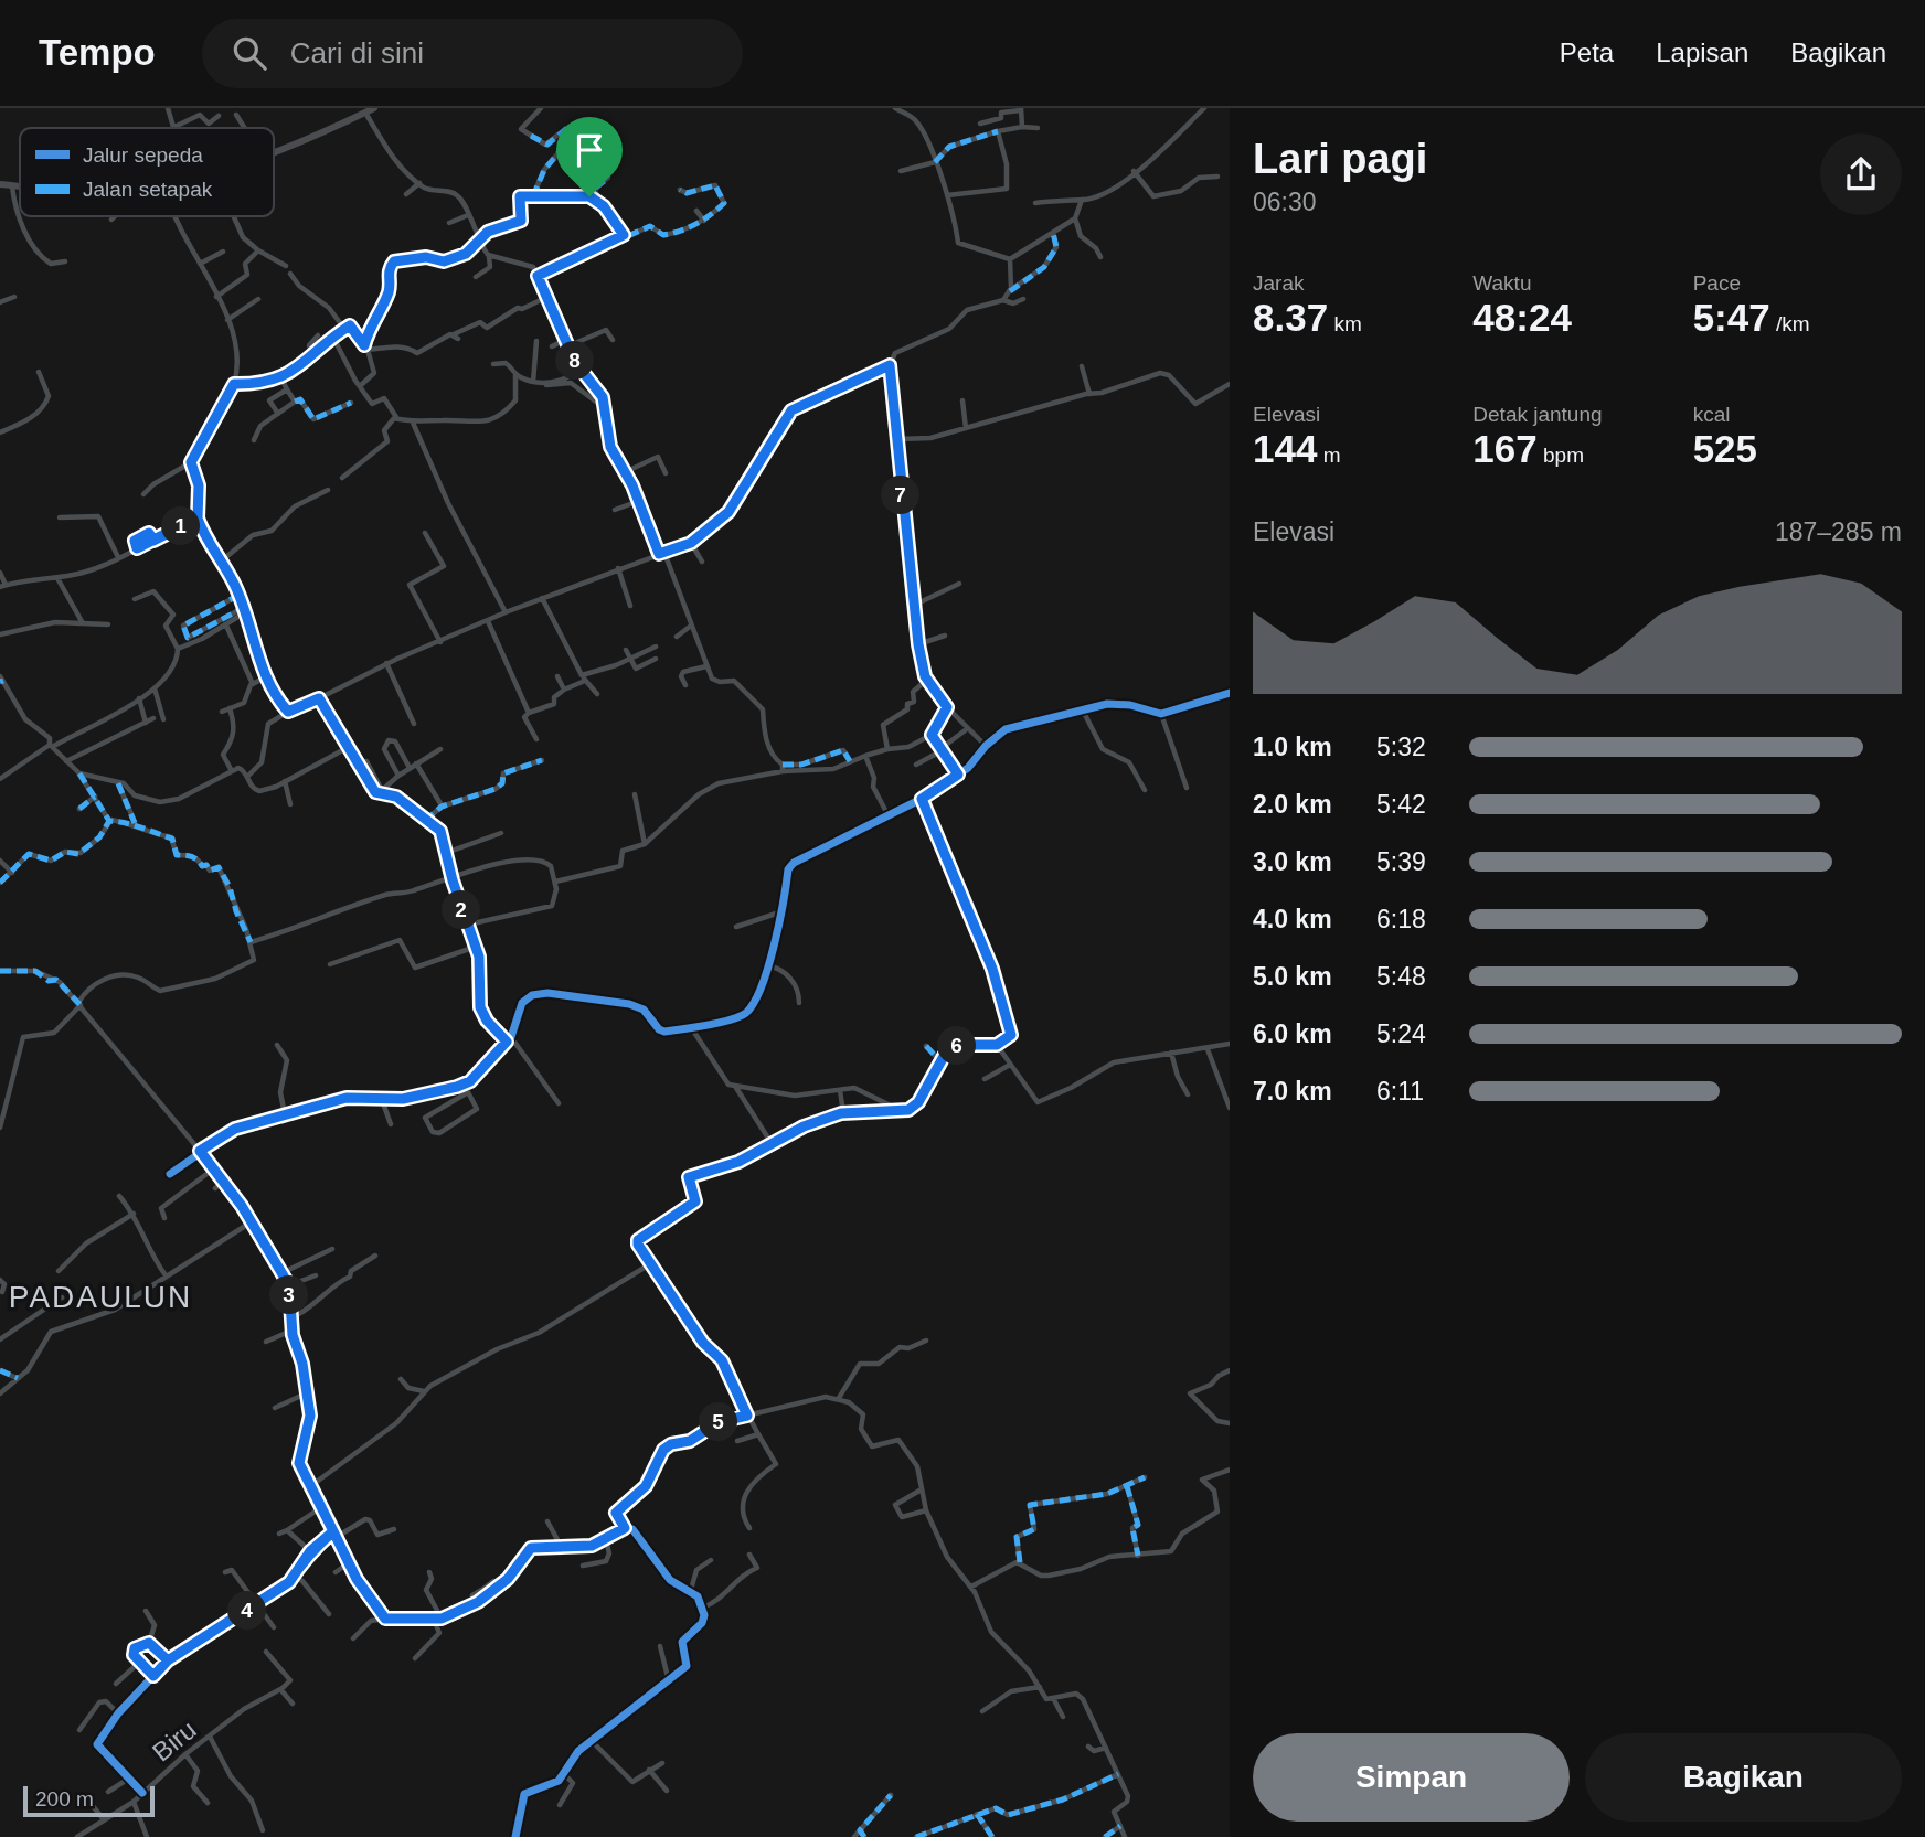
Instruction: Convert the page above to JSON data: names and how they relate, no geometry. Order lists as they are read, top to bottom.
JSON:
{
  "streets": {
    "street": ["Biru"]
  },
  "districts": ["PADAULUN"],
  "legend": ["Jalur sepeda", "Jalan setapak"],
  "scale_bar": "200 m",
  "page": {
    "header": "Tempo",
    "search": "Cari di sini",
    "nav": ["Peta", "Lapisan", "Bagikan"],
    "heading": ["Lari pagi", "06:30"],
    "stats": [
      ["Jarak", "8.37 km"],
      ["Waktu", "48:24"],
      ["Pace", "5:47 /km"],
      ["Elevasi", "144 m"],
      ["Detak jantung", "167 bpm"],
      ["kcal", "525"]
    ],
    "pins": [
      "8",
      "7",
      "1",
      "2",
      "6",
      "3",
      "5",
      "4"
    ],
    "chart": ["Elevasi", "187–285 m"],
    "list": [
      {
        "name": "1.0 km",
        "note": "5:32"
      },
      {
        "name": "2.0 km",
        "note": "5:42"
      },
      {
        "name": "3.0 km",
        "note": "5:39"
      },
      {
        "name": "4.0 km",
        "note": "6:18"
      },
      {
        "name": "5.0 km",
        "note": "5:48"
      },
      {
        "name": "6.0 km",
        "note": "5:24"
      },
      {
        "name": "7.0 km",
        "note": "6:11"
      }
    ],
    "buttons": ["Simpan", "Bagikan"],
    "scale": "200 m"
  }
}
